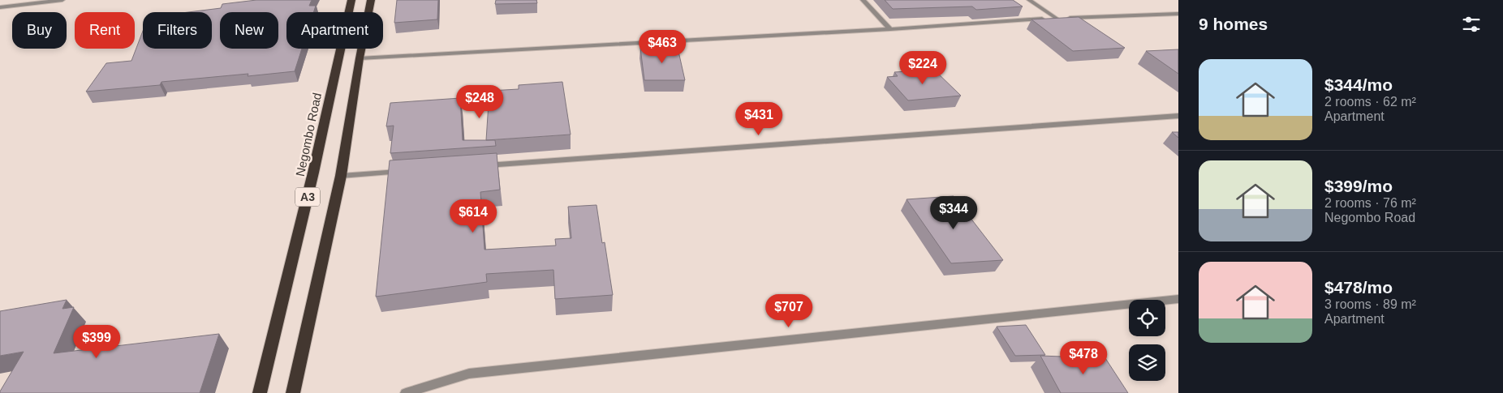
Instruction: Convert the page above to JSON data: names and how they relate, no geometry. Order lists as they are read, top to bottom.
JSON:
{
  "streets": {
    "highway": ["Negombo Road", "A3"]
  },
  "page": {
    "heading": "9 homes",
    "chip": [
      "Buy",
      "Rent",
      "Filters",
      "New",
      "Apartment"
    ],
    "price": [
      "$463",
      "$224",
      "$248",
      "$431",
      "$344",
      "$614",
      "$707",
      "$399",
      "$478"
    ],
    "list": [
      {
        "name": "$344/mo",
        "note": "2 rooms · 62 m² · Apartment"
      },
      {
        "name": "$399/mo",
        "note": "2 rooms · 76 m² · Negombo Road"
      },
      {
        "name": "$478/mo",
        "note": "3 rooms · 89 m² · Apartment"
      }
    ]
  }
}
